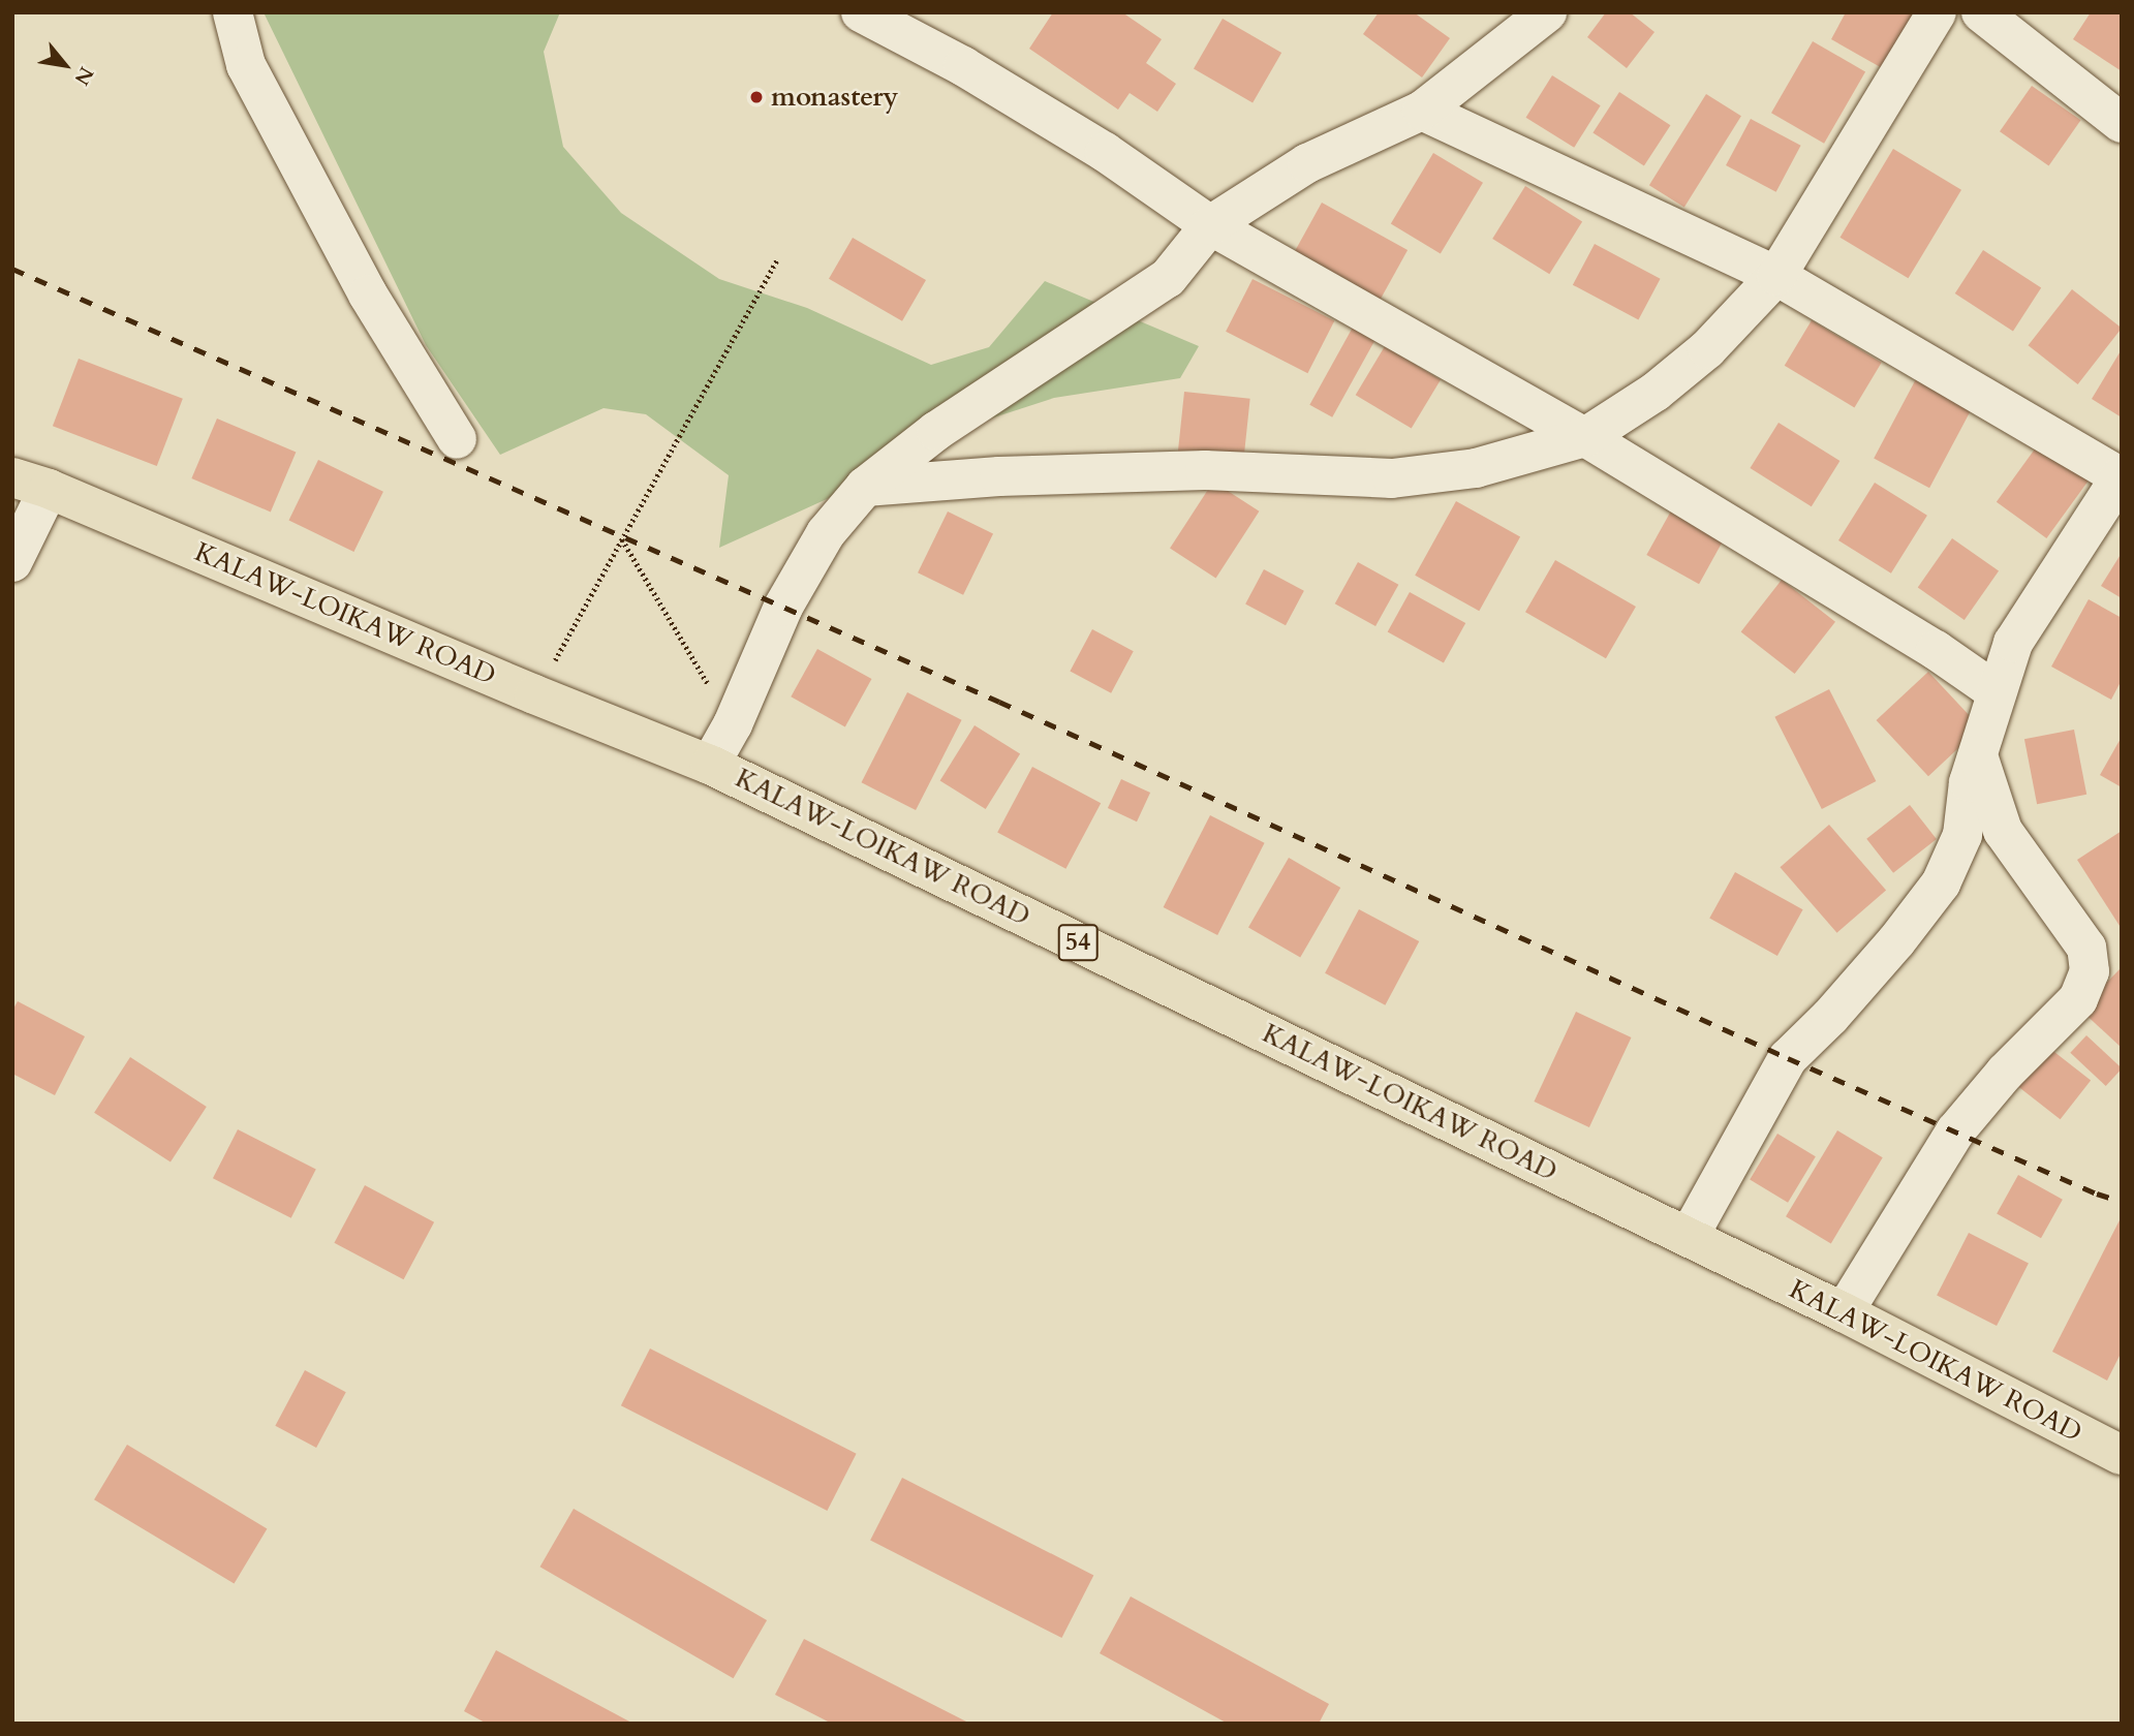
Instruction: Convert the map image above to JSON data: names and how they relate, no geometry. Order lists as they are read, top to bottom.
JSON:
{
  "streets": {
    "main road": ["KALAW-LOIKAW ROAD", "54"]
  },
  "places": ["monastery"],
  "north": "bottom right"
}
